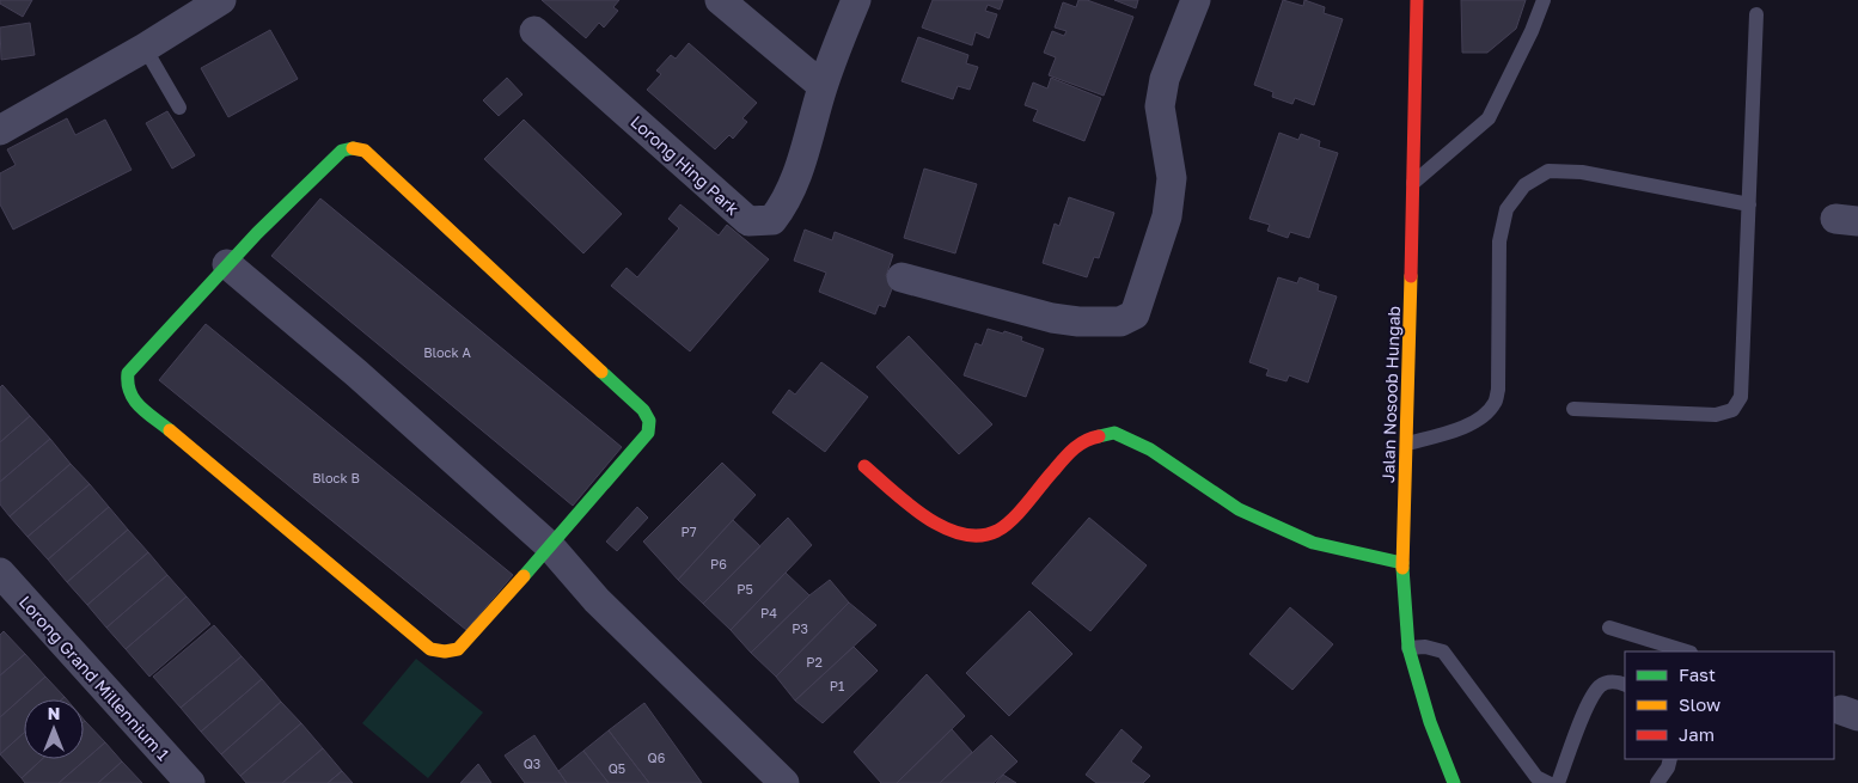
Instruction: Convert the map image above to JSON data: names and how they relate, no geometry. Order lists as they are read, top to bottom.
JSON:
{
  "streets": {
    "street": ["Lorong Hing Park", "Jalan Nosoob Hungab", "Lorong Grand Millennium 1"]
  },
  "house_numbers": [
    "Block A",
    "Block B",
    "P7",
    "P6",
    "P5",
    "P4",
    "P3",
    "P2",
    "P1",
    "Q6",
    "Q3",
    "Q5"
  ],
  "legend": ["Fast", "Slow", "Jam"],
  "north": "top"
}
